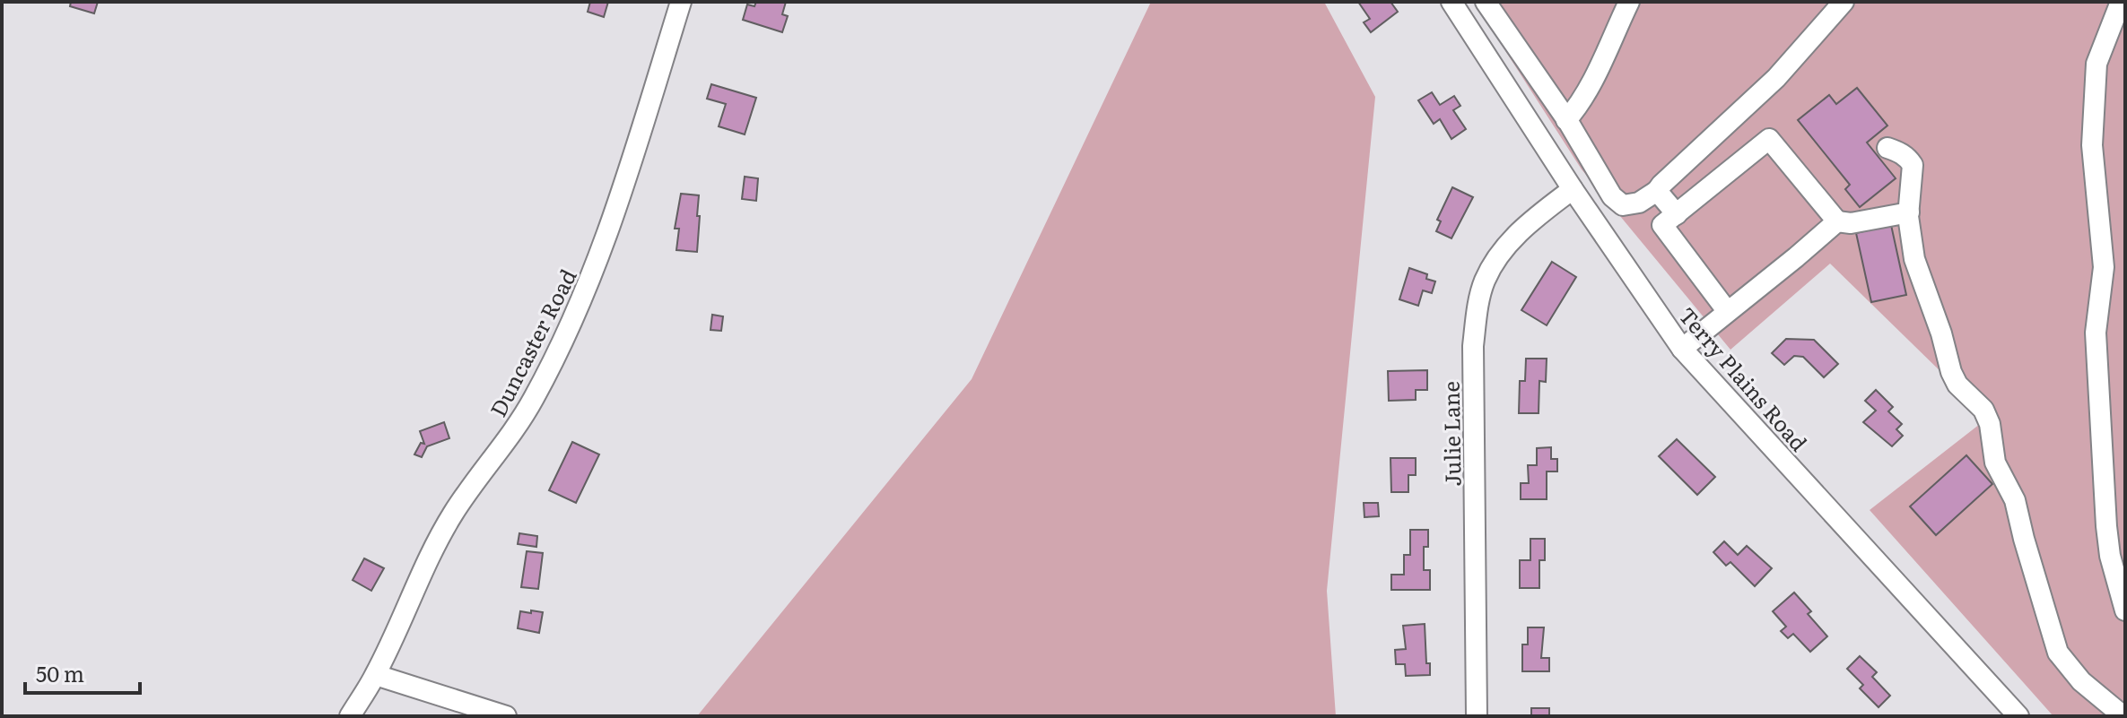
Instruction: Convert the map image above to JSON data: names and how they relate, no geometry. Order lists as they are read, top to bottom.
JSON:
{
  "streets": {
    "street": ["Duncaster Road", "Terry Plains Road", "Julie Lane"]
  },
  "crossings": [
    ["Terry Plains Road", "Julie Lane"]
  ],
  "scale_bar": "50 m"
}
